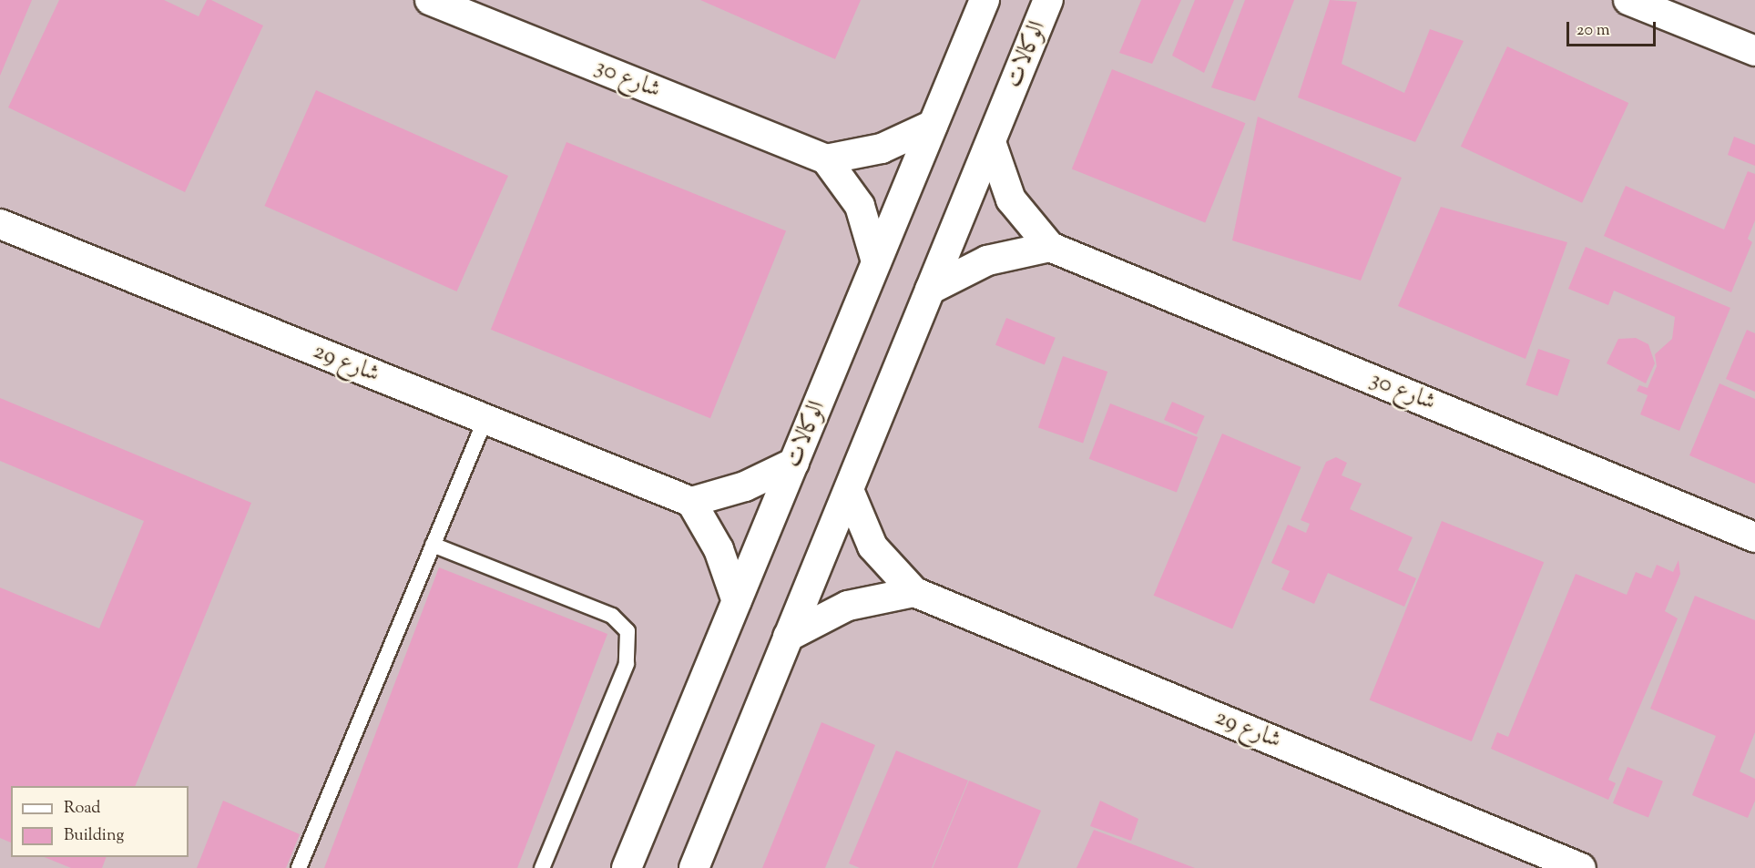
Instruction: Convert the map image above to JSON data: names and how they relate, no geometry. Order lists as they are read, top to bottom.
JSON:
{
  "streets": {
    "street": ["الوكالات", "شارع 30", "شارع 29"]
  },
  "crossings": [
    ["الوكالات", "شارع 30"],
    ["الوكالات", "شارع 29"]
  ],
  "legend": ["Road", "Building"],
  "scale_bar": "20 m"
}
